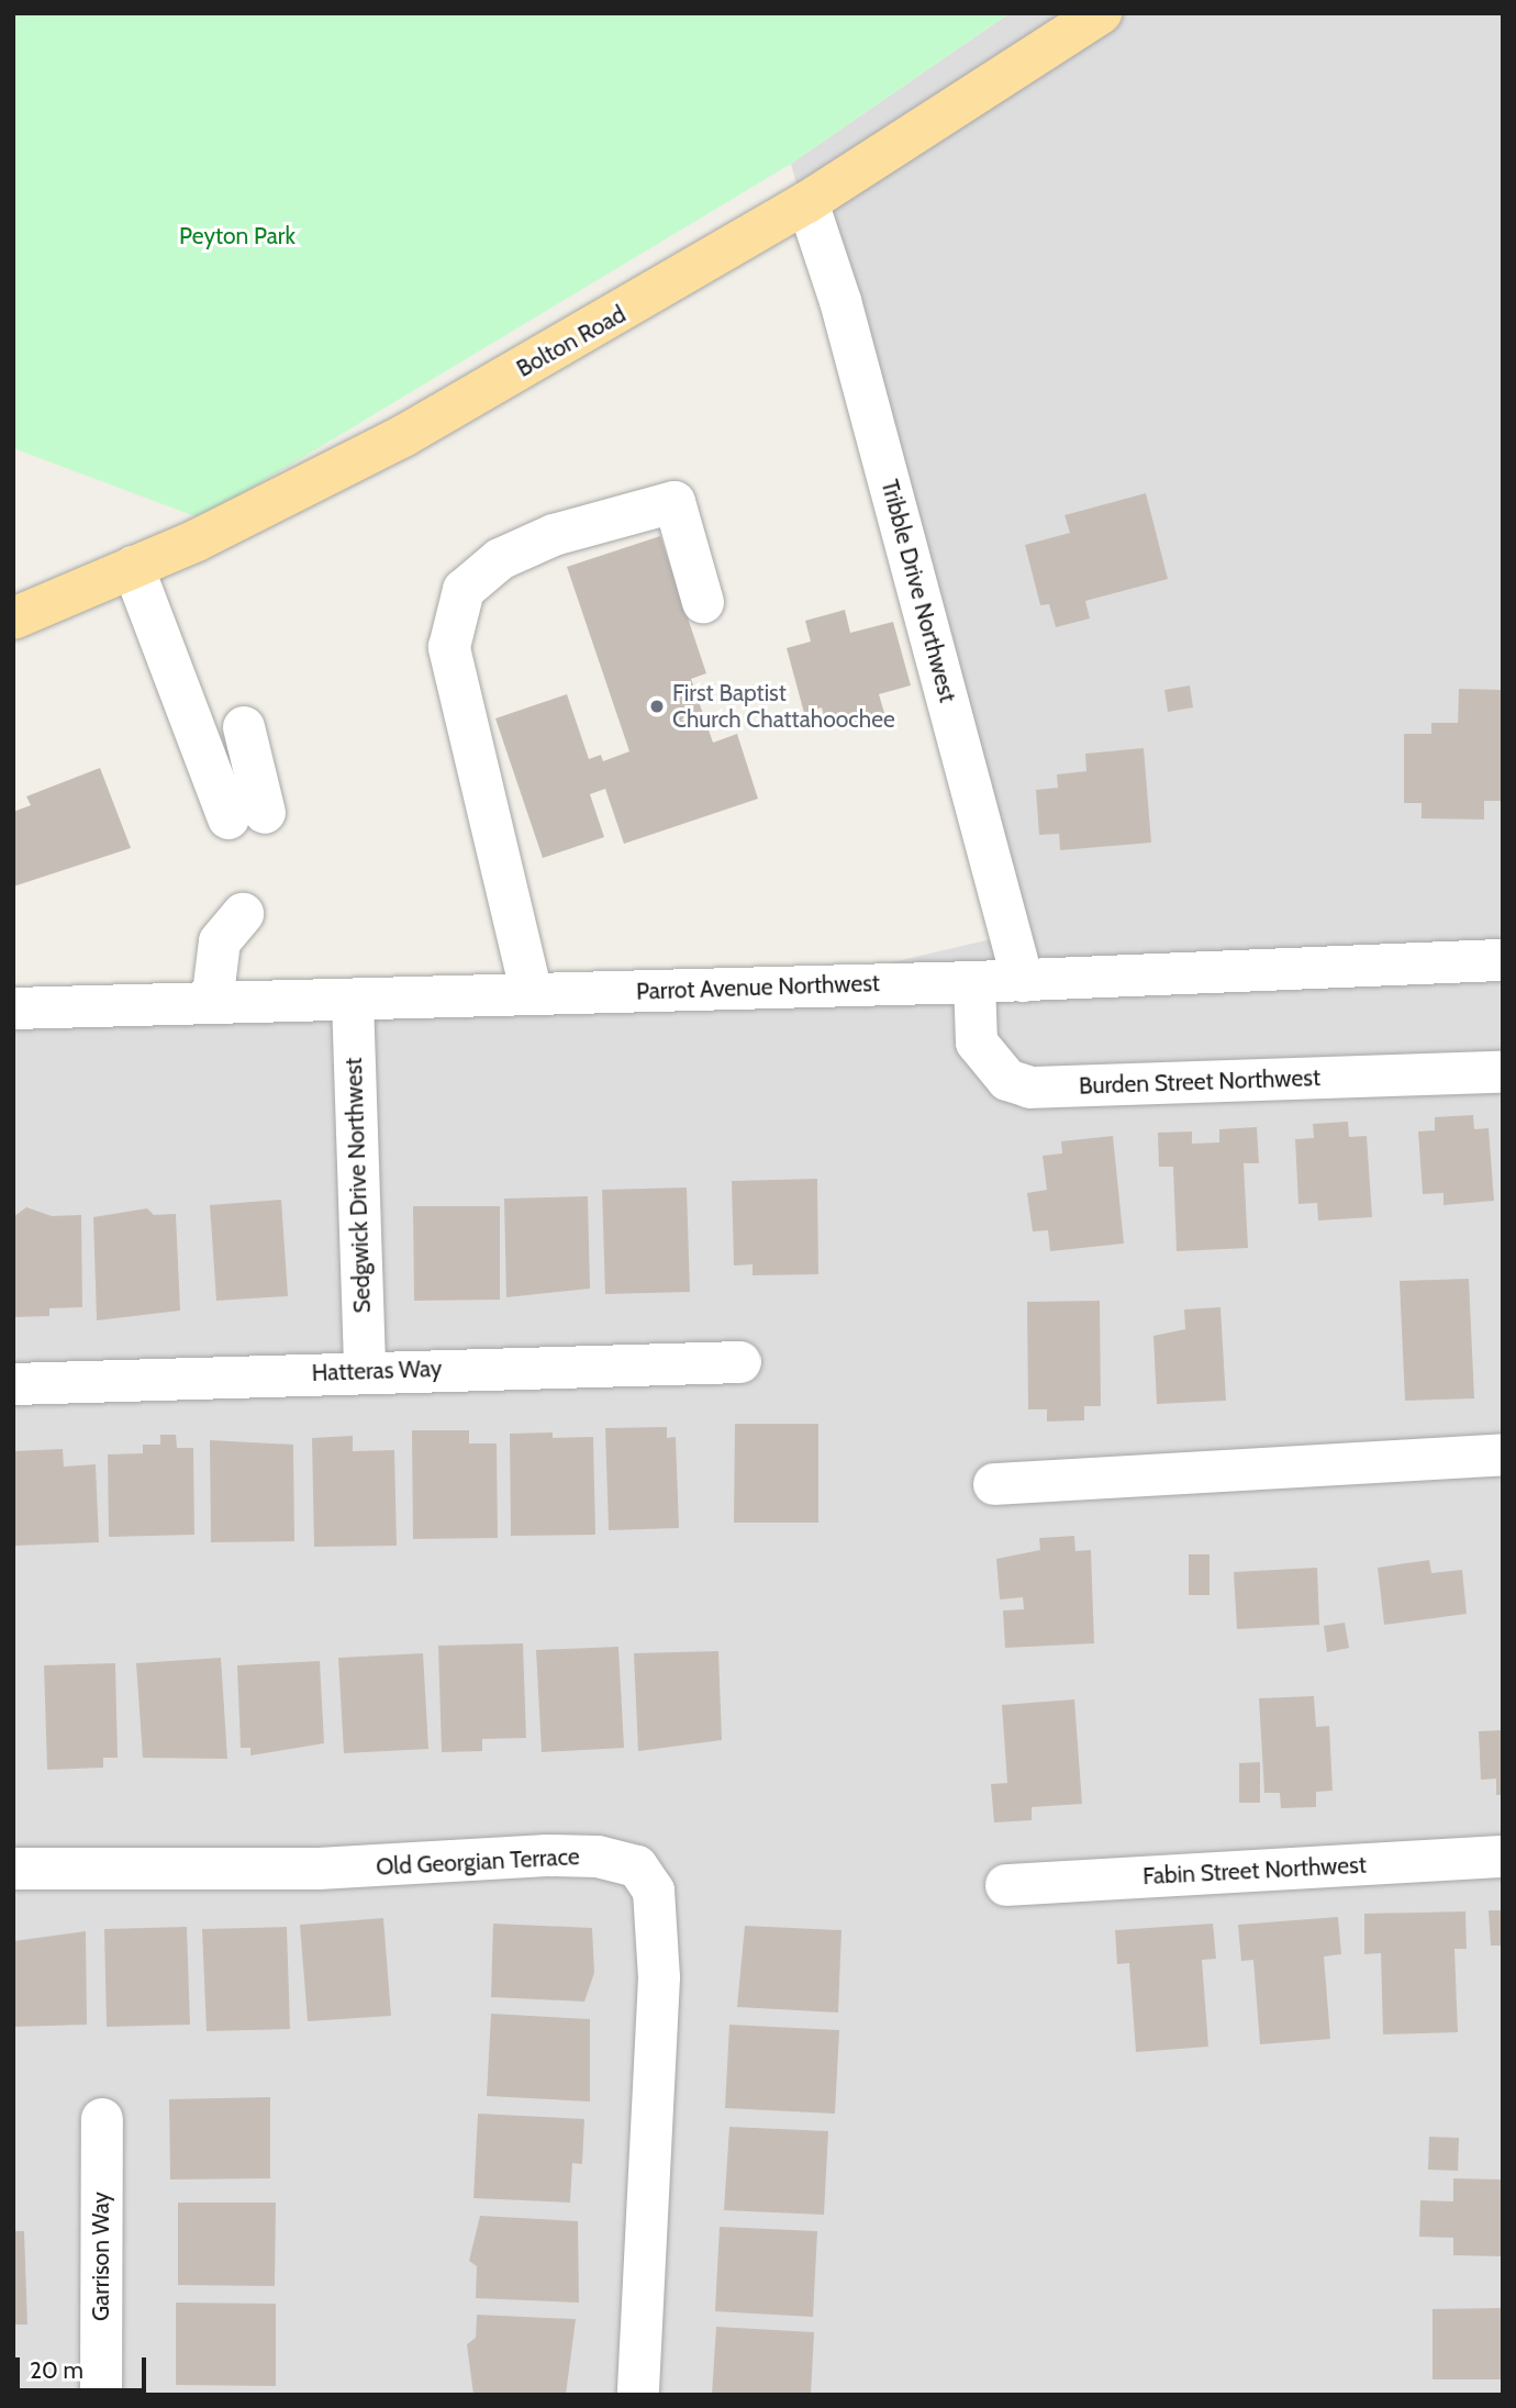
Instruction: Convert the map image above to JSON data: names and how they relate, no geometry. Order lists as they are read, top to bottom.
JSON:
{
  "streets": {
    "main road": ["Bolton Road"],
    "street": [
      "Tribble Drive Northwest",
      "Parrot Avenue Northwest",
      "Burden Street Northwest",
      "Sedgwick Drive Northwest",
      "Hatteras Way",
      "Old Georgian Terrace",
      "Fabin Street Northwest",
      "Garrison Way"
    ]
  },
  "crossings": [
    ["Bolton Road", "Tribble Drive Northwest"],
    ["Tribble Drive Northwest", "Parrot Avenue Northwest"],
    ["Parrot Avenue Northwest", "Burden Street Northwest"],
    ["Parrot Avenue Northwest", "Sedgwick Drive Northwest"],
    ["Sedgwick Drive Northwest", "Hatteras Way"]
  ],
  "parks": ["Peyton Park"],
  "places": ["First Baptist Church Chattahoochee"],
  "scale_bar": "20 m"
}
